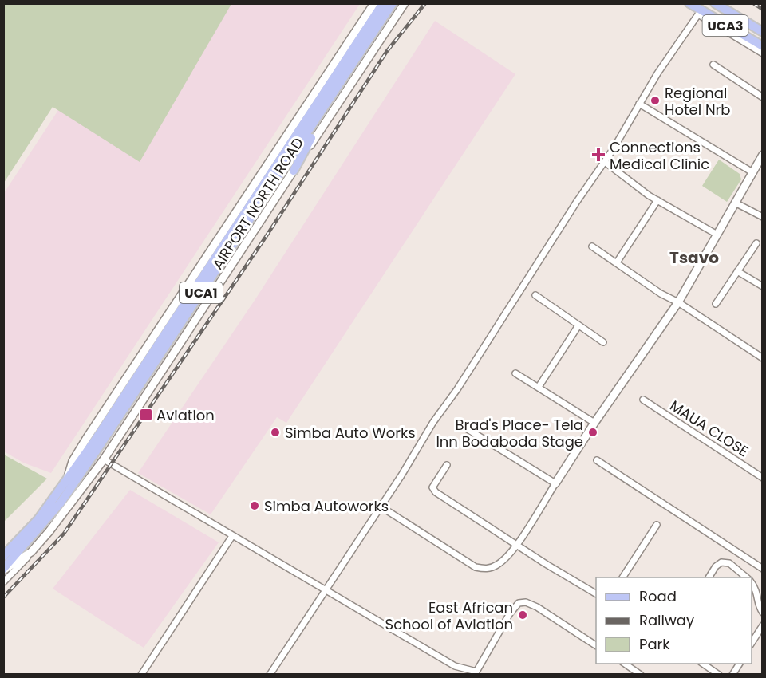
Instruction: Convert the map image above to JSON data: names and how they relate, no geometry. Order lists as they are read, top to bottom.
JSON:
{
  "streets": {
    "main road": ["UCA3", "AIRPORT NORTH ROAD", "UCA1"],
    "street": ["MAUA CLOSE"]
  },
  "districts": ["Tsavo"],
  "places": {
    "other": [
      "Regional Hotel Nrb",
      "Simba Auto Works",
      "Brad's Place- Tela Inn Bodaboda Stage",
      "Simba Autoworks",
      "East African School of Aviation"
    ],
    "health": ["Connections Medical Clinic"],
    "transit": ["Aviation"]
  },
  "legend": ["Road", "Railway", "Park"]
}
